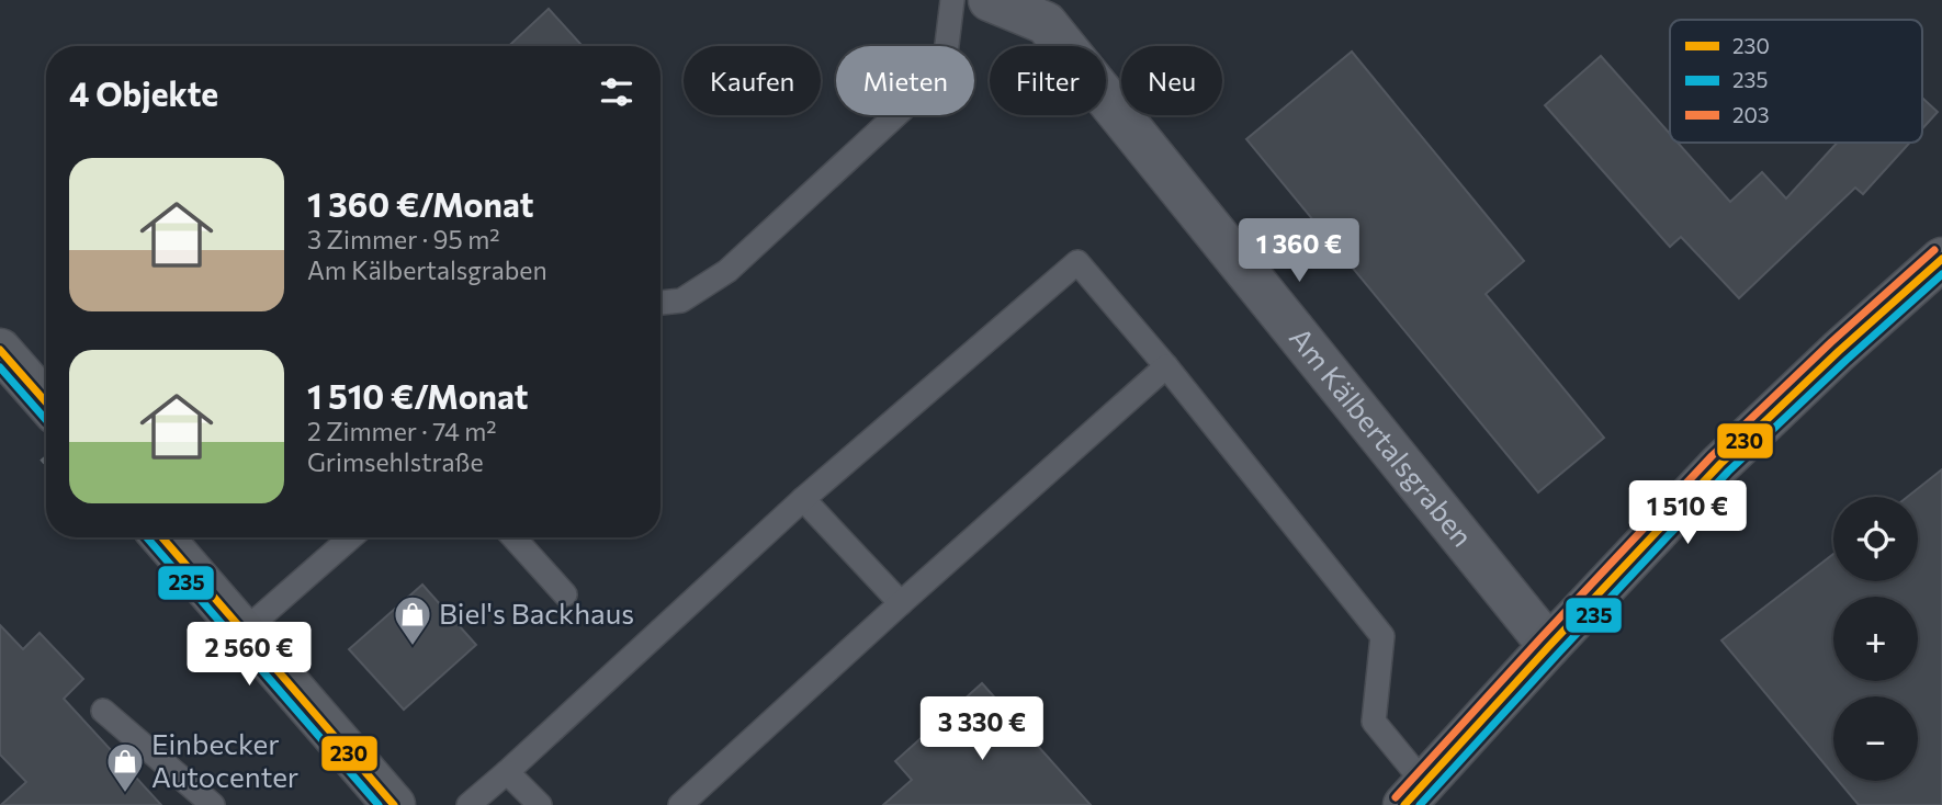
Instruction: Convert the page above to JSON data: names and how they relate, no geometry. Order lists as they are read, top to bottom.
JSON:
{
  "streets": {
    "street": ["Am Kälbertalsgraben"]
  },
  "places": {
    "shop": ["Biel's Backhaus", "Einbecker Autocenter"]
  },
  "lines": ["transit line 203", "transit line 230", "transit line 235"],
  "legend": ["230", "235", "203"],
  "page": {
    "chip": [
      "Kaufen",
      "Mieten",
      "Filter",
      "Neu"
    ],
    "heading": "4 Objekte",
    "list": [
      {
        "name": "1 360 €/Monat",
        "note": "3 Zimmer · 95 m² · Am Kälbertalsgraben"
      },
      {
        "name": "1 510 €/Monat",
        "note": "2 Zimmer · 74 m² · Grimsehlstraße"
      }
    ],
    "price": [
      "1 360 €",
      "1 510 €",
      "2 560 €",
      "3 330 €"
    ],
    "map_buttons": ["+", "−"]
  }
}
